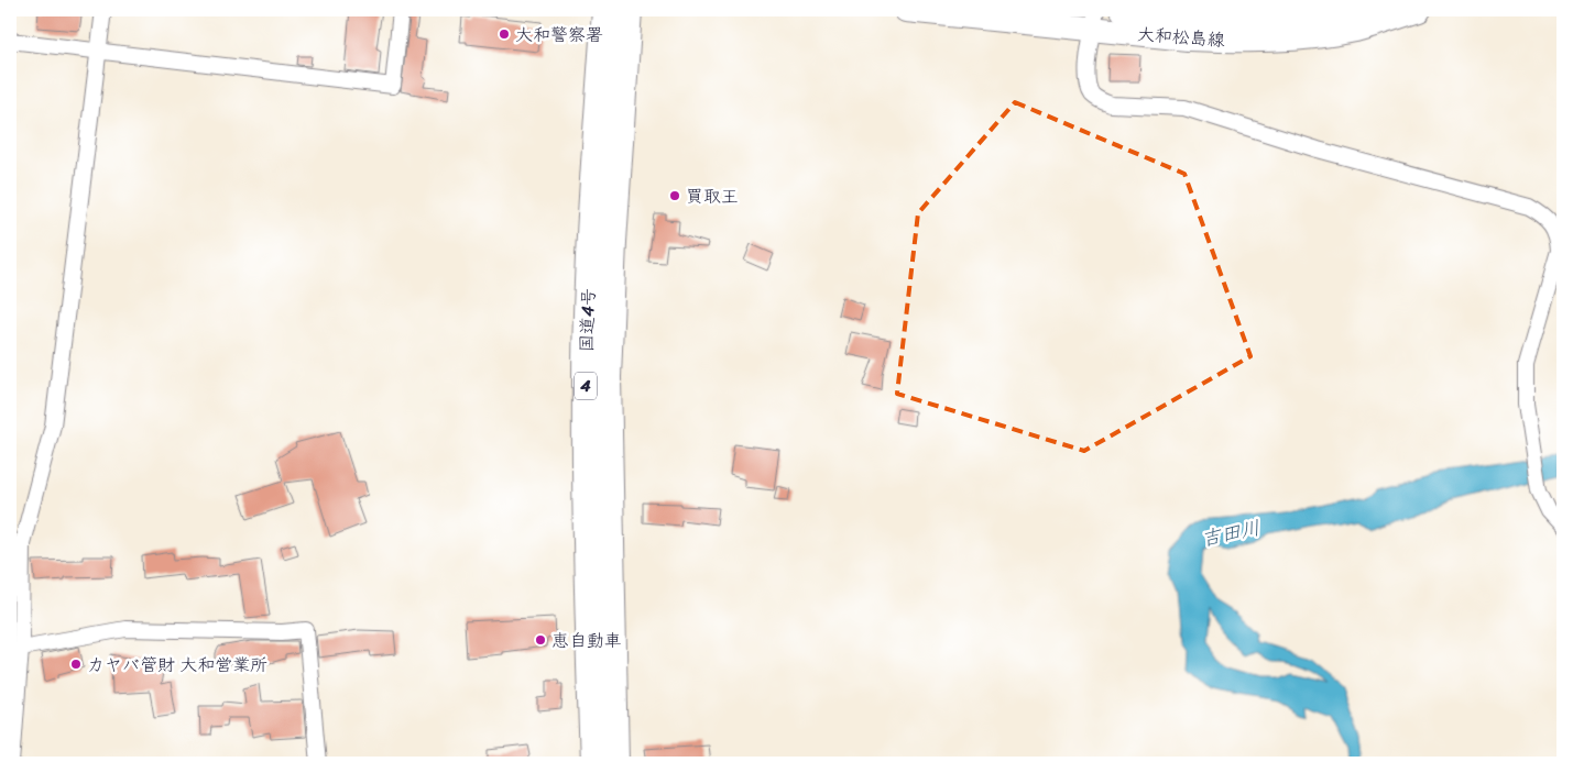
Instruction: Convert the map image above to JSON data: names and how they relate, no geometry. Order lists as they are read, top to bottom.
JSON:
{
  "streets": {
    "highway": ["国道4号", "4"],
    "main road": ["大和松島線"]
  },
  "water": ["吉田川"],
  "places": [
    "大和警察署",
    "買取王",
    "恵自動車",
    "カヤバ管財 大和営業所"
  ]
}
